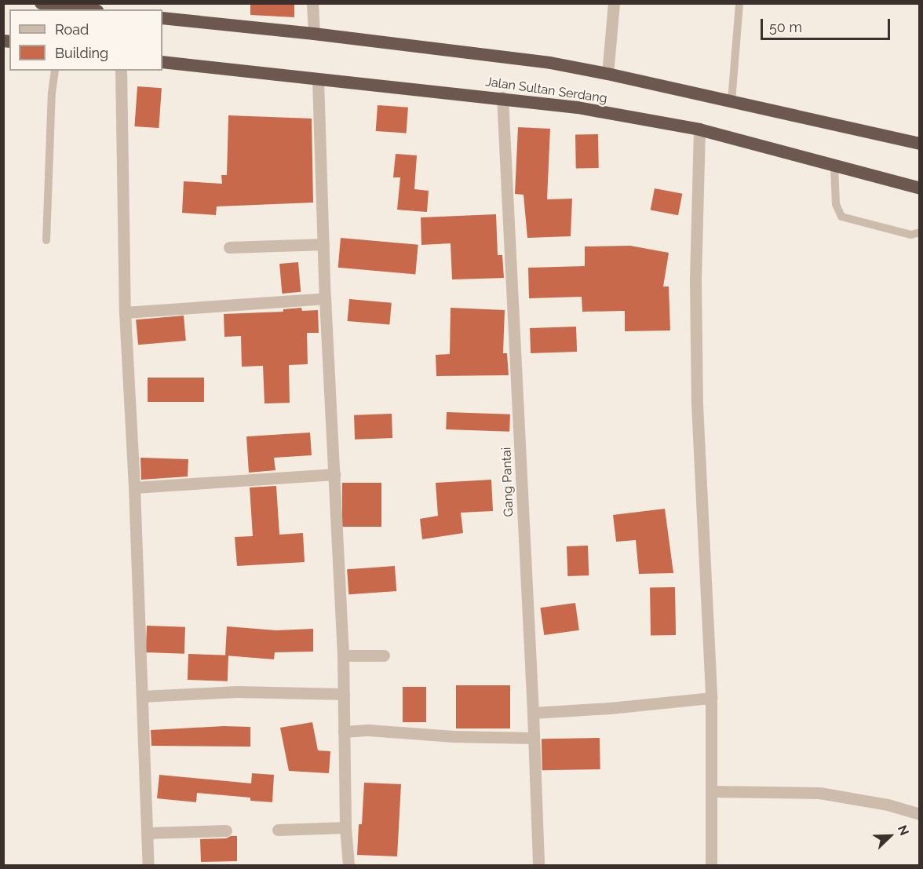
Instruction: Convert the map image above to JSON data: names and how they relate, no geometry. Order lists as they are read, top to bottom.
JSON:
{
  "streets": {
    "highway": ["Jalan Sultan Serdang"],
    "street": ["Gang Pantai"]
  },
  "crossings": [
    ["Jalan Sultan Serdang", "Gang Pantai"]
  ],
  "legend": ["Road", "Building"],
  "scale_bar": "50 m",
  "north": "top right"
}
